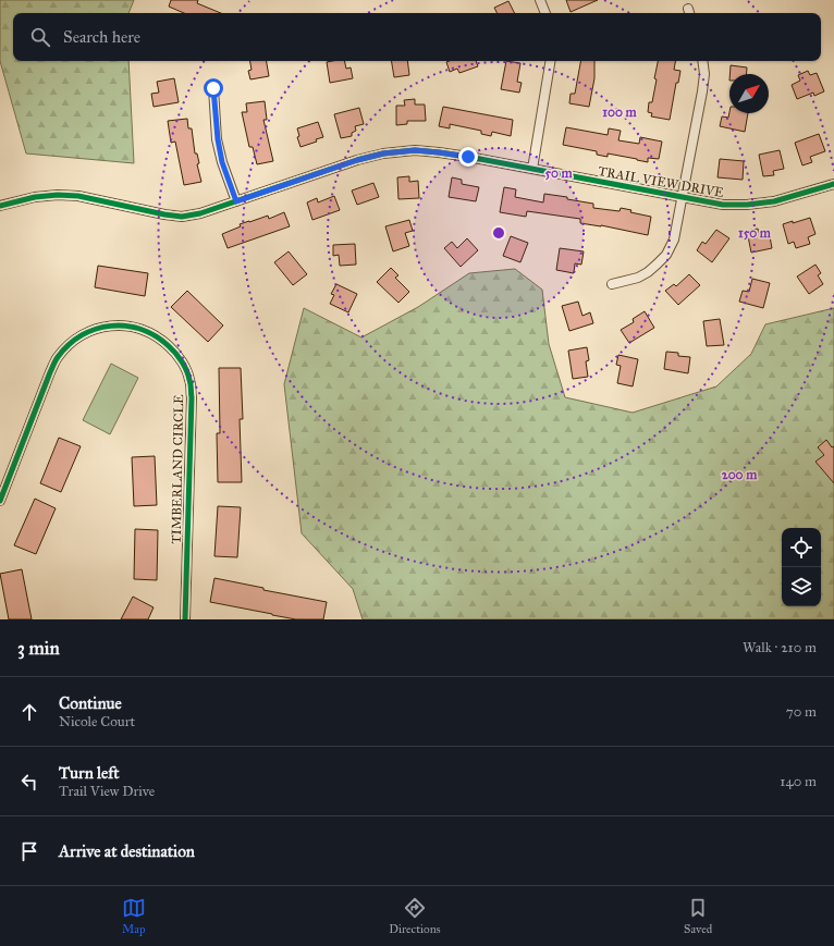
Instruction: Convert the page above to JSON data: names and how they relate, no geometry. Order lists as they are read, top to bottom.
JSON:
{
  "streets": {
    "street": ["TRAIL VIEW DRIVE", "TIMBERLAND CIRCLE"]
  },
  "north": "top right",
  "page": {
    "search": "Search here",
    "heading": ["3 min", "Walk · 210 m"],
    "list": [
      ["Continue", "Nicole Court", "70 m"],
      ["Turn left", "Trail View Drive", "140 m"],
      "Arrive at destination"
    ],
    "nav": ["Map", "Directions", "Saved"]
  },
  "rings": [
    "100 m",
    "50 m",
    "150 m",
    "200 m"
  ]
}
